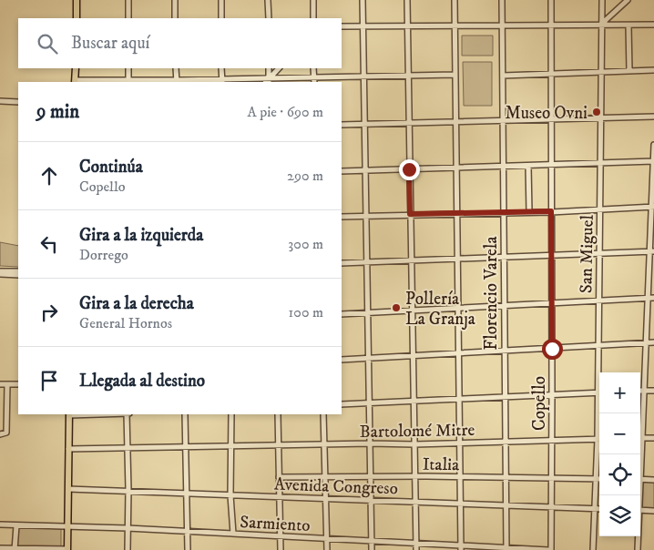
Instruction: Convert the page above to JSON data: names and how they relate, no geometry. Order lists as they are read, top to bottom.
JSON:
{
  "streets": {
    "street": [
      "San Miguel",
      "Florencio Varela",
      "Copello",
      "Bartolomé Mitre",
      "Italia",
      "Avenida Congreso",
      "Sarmiento"
    ]
  },
  "crossings": [
    ["San Miguel", "Italia"],
    ["San Miguel", "Avenida Congreso"],
    ["Florencio Varela", "Bartolomé Mitre"],
    ["Florencio Varela", "Italia"],
    ["Florencio Varela", "Avenida Congreso"],
    ["Florencio Varela", "Sarmiento"],
    ["Copello", "Bartolomé Mitre"],
    ["Copello", "Italia"],
    ["Copello", "Avenida Congreso"],
    ["Copello", "Sarmiento"]
  ],
  "places": ["Museo Ovni", "Pollería La Granja"],
  "page": {
    "search": "Buscar aquí",
    "heading": ["9 min", "A pie · 690 m"],
    "list": [
      ["Continúa", "Copello", "290 m"],
      ["Gira a la izquierda", "Dorrego", "300 m"],
      ["Gira a la derecha", "General Hornos", "100 m"],
      "Llegada al destino"
    ],
    "map_buttons": ["+", "−"]
  }
}
